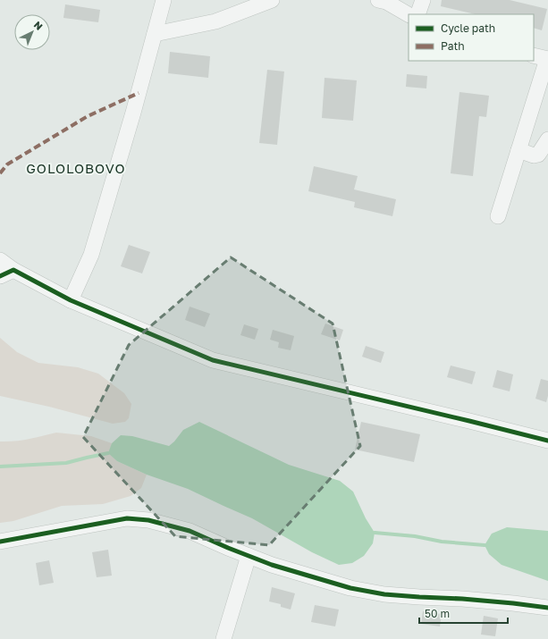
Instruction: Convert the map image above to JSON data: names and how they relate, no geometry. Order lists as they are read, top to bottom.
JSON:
{
  "districts": ["GOLOLOBOVO"],
  "legend": ["Cycle path", "Path"],
  "scale_bar": "50 m",
  "north": "top right"
}
